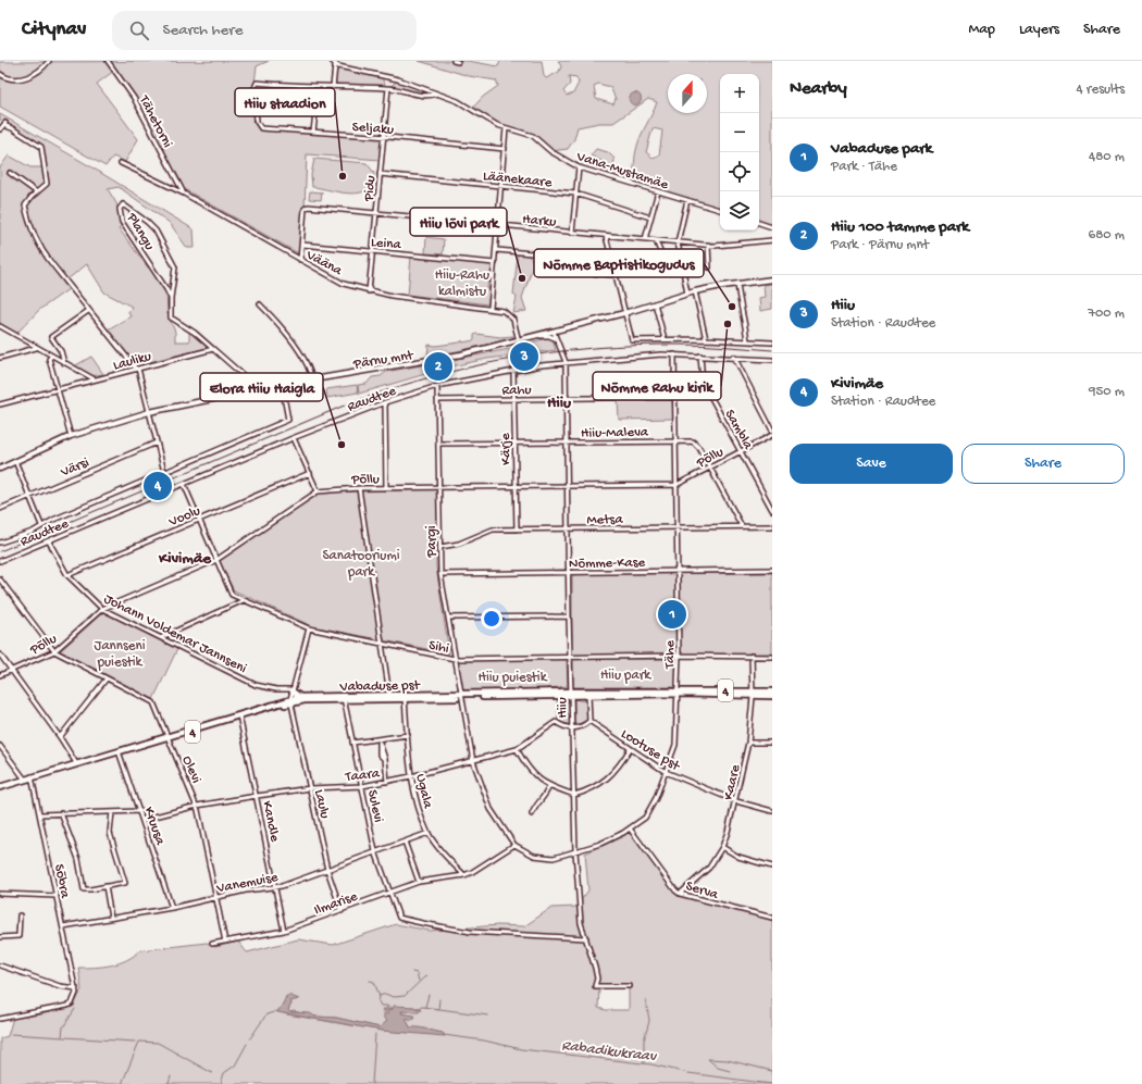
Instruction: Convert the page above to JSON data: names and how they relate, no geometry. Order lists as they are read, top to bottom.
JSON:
{
  "streets": {
    "highway": ["Vabaduse pst", "4"],
    "main road": ["Pärnu mnt"],
    "street": [
      "Tähetorni",
      "Seljaku",
      "Vana-Mustamäe",
      "Läänekaare",
      "Pidu",
      "Harku",
      "Plangu",
      "Leina",
      "Vääna",
      "Lauliku",
      "Rahu",
      "Raudtee",
      "Sambla",
      "Hiiu-Maleva",
      "Kärje",
      "Põllu",
      "Värsi",
      "Voolu",
      "Metsa",
      "Pargi",
      "Nõmme-Kase",
      "Johann Voldemar Jannseni",
      "Sihi",
      "Tähe",
      "Hiiu",
      "Lootuse pst",
      "Olevi",
      "Taara",
      "Kaare",
      "Ugala",
      "Laulu",
      "Sulevi",
      "Kandle",
      "Kruusa",
      "Sõbra",
      "Vanemuise",
      "Serva",
      "Ilmarise"
    ]
  },
  "crossings": [
    ["Tähetorni", "Vääna"],
    ["Seljaku", "Pidu"],
    ["Läänekaare", "Pidu"],
    ["Pidu", "Harku"],
    ["Pidu", "Leina"],
    ["Pidu", "Vääna"],
    ["Harku", "Leina"],
    ["Harku", "Vääna"],
    ["Plangu", "Lauliku"],
    ["Vääna", "Pärnu mnt"],
    ["Pärnu mnt", "Raudtee"],
    ["Pärnu mnt", "Hiiu"],
    ["Rahu", "Kärje"],
    ["Rahu", "Pargi"],
    ["Rahu", "Tähe"],
    ["Rahu", "Hiiu"],
    ["Raudtee", "Sambla"],
    ["Raudtee", "Kärje"],
    ["Raudtee", "Pargi"],
    ["Raudtee", "Johann Voldemar Jannseni"],
    ["Raudtee", "Tähe"],
    ["Raudtee", "Hiiu"],
    ["Sambla", "Põllu"],
    ["Hiiu-Maleva", "Kärje"],
    ["Hiiu-Maleva", "Põllu"],
    ["Hiiu-Maleva", "Metsa"],
    ["Hiiu-Maleva", "Pargi"],
    ["Hiiu-Maleva", "Tähe"],
    ["Hiiu-Maleva", "Hiiu"],
    ["Kärje", "Põllu"],
    ["Kärje", "Metsa"],
    ["Põllu", "Pargi"],
    ["Põllu", "Johann Voldemar Jannseni"],
    ["Põllu", "Tähe"],
    ["Põllu", "Hiiu"],
    ["Põllu", "Olevi"],
    ["Voolu", "Johann Voldemar Jannseni"],
    ["Metsa", "Pargi"],
    ["Metsa", "Tähe"],
    ["Metsa", "Hiiu"],
    ["Pargi", "Nõmme-Kase"],
    ["Pargi", "Sihi"],
    ["Pargi", "Tähe"],
    ["Pargi", "Vabaduse pst"],
    ["Pargi", "Hiiu"],
    ["Pargi", "Taara"],
    ["Nõmme-Kase", "Tähe"],
    ["Nõmme-Kase", "Hiiu"],
    ["Sihi", "Tähe"],
    ["Sihi", "Hiiu"],
    ["Sihi", "Kaare"],
    ["Tähe", "Vabaduse pst"],
    ["Tähe", "Hiiu"],
    ["Tähe", "Lootuse pst"],
    ["Tähe", "Serva"],
    ["Vabaduse pst", "Hiiu"],
    ["Vabaduse pst", "Olevi"],
    ["Vabaduse pst", "Kaare"],
    ["Vabaduse pst", "Ugala"],
    ["Vabaduse pst", "Laulu"],
    ["Vabaduse pst", "Sulevi"],
    ["Vabaduse pst", "Kandle"],
    ["Vabaduse pst", "Kruusa"],
    ["Vabaduse pst", "Sõbra"],
    ["Hiiu", "Taara"],
    ["Hiiu", "Sulevi"],
    ["Lootuse pst", "Kaare"],
    ["Olevi", "Taara"],
    ["Olevi", "Vanemuise"],
    ["Olevi", "Ilmarise"],
    ["Taara", "Ugala"],
    ["Taara", "Laulu"],
    ["Taara", "Sulevi"],
    ["Taara", "Kandle"],
    ["Taara", "Kruusa"],
    ["Kaare", "Serva"],
    ["Ugala", "Vanemuise"],
    ["Ugala", "Ilmarise"],
    ["Laulu", "Vanemuise"],
    ["Laulu", "Ilmarise"],
    ["Sulevi", "Vanemuise"],
    ["Sulevi", "Ilmarise"],
    ["Kandle", "Vanemuise"],
    ["Kandle", "Ilmarise"],
    ["Kruusa", "Vanemuise"],
    ["Sõbra", "Vanemuise"]
  ],
  "districts": ["Hiiu", "Kivimäe"],
  "water": ["Rabadikukraav"],
  "parks": [
    "Hiiu-Rahu kalmistu",
    "Sanatooriumi park",
    "Jannseni puiestik",
    "Hiiu park",
    "Hiiu puiestik"
  ],
  "places": [
    "Hiiu staadion",
    "Hiiu lõvi park",
    "Nõmme Baptistikogudus",
    "Nõmme Rahu kirik",
    "Elora Hiiu Haigla"
  ],
  "north": "top",
  "page": {
    "header": "Citynav",
    "search": "Search here",
    "nav": ["Map", "Layers", "Share"],
    "heading": ["Nearby", "4 results"],
    "map_buttons": ["+", "−"],
    "list": [
      {
        "mark": "1",
        "name": "Vabaduse park",
        "note": "Park · Tähe",
        "value": "480 m"
      },
      {
        "mark": "2",
        "name": "Hiiu 100 tamme park",
        "note": "Park · Pärnu mnt",
        "value": "680 m"
      },
      {
        "mark": "3",
        "name": "Hiiu",
        "note": "Station · Raudtee",
        "value": "700 m"
      },
      {
        "mark": "4",
        "name": "Kivimäe",
        "note": "Station · Raudtee",
        "value": "950 m"
      }
    ],
    "pins": [
      "3",
      "2",
      "4",
      "1"
    ],
    "buttons": ["Save", "Share"]
  }
}
